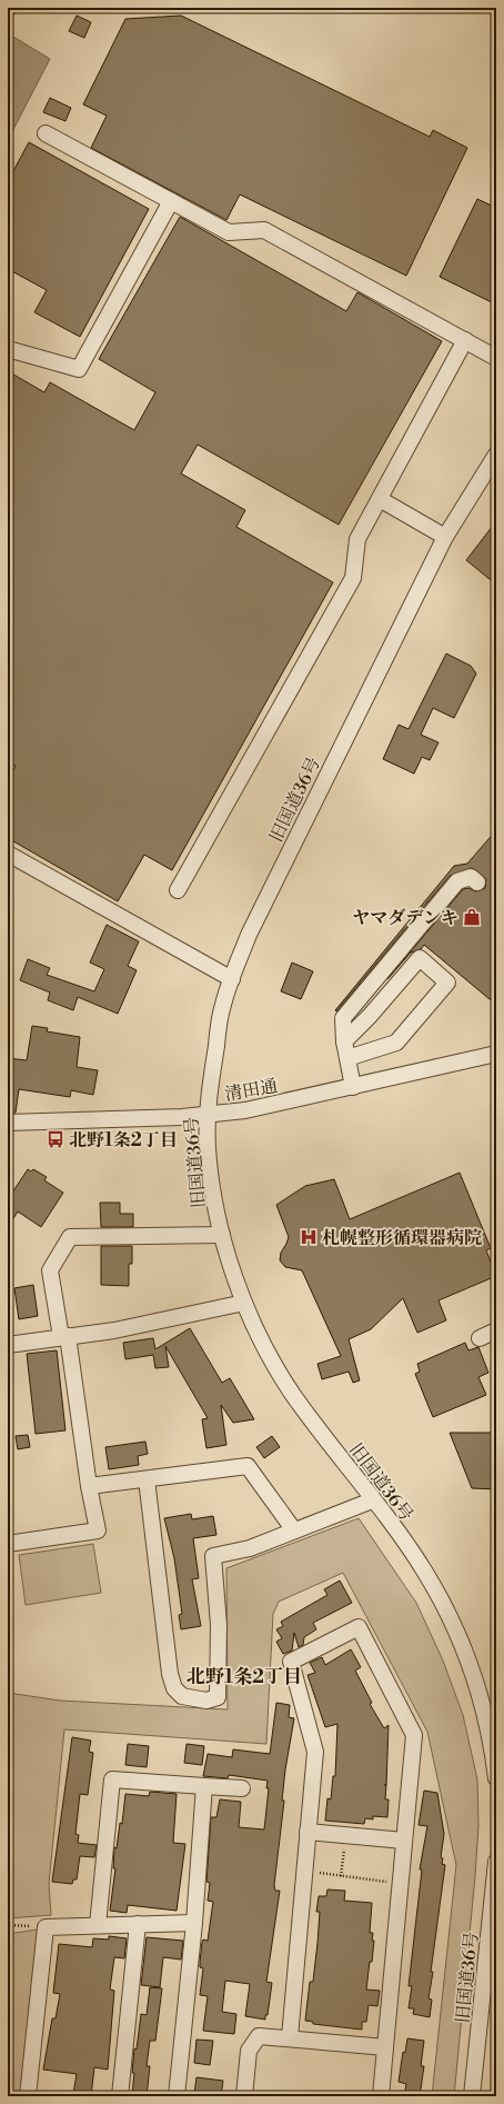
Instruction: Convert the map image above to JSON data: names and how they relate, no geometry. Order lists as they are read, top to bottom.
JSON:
{
  "streets": {
    "street": ["旧国道36号", "清田通"]
  },
  "crossings": [
    ["旧国道36号", "清田通"]
  ],
  "districts": ["北野1条2丁目"],
  "places": {
    "shop": ["ヤマダデンキ"],
    "bus stop": ["北野1条2丁目"],
    "hospital": ["札幌整形循環器病院"]
  }
}
